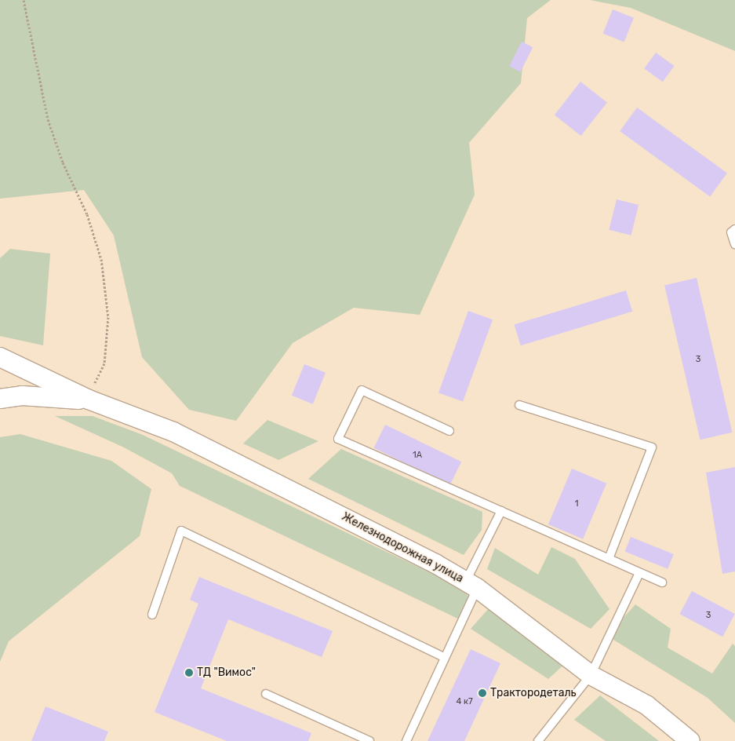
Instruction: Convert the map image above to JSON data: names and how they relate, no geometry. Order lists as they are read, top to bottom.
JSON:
{
  "streets": {
    "street": ["Железнодорожная улица"]
  },
  "places": ["ТД \"Вимос\"", "Трактородеталь"],
  "house_numbers": [
    "3",
    "1А",
    "1",
    "3",
    "4 к7"
  ]
}
